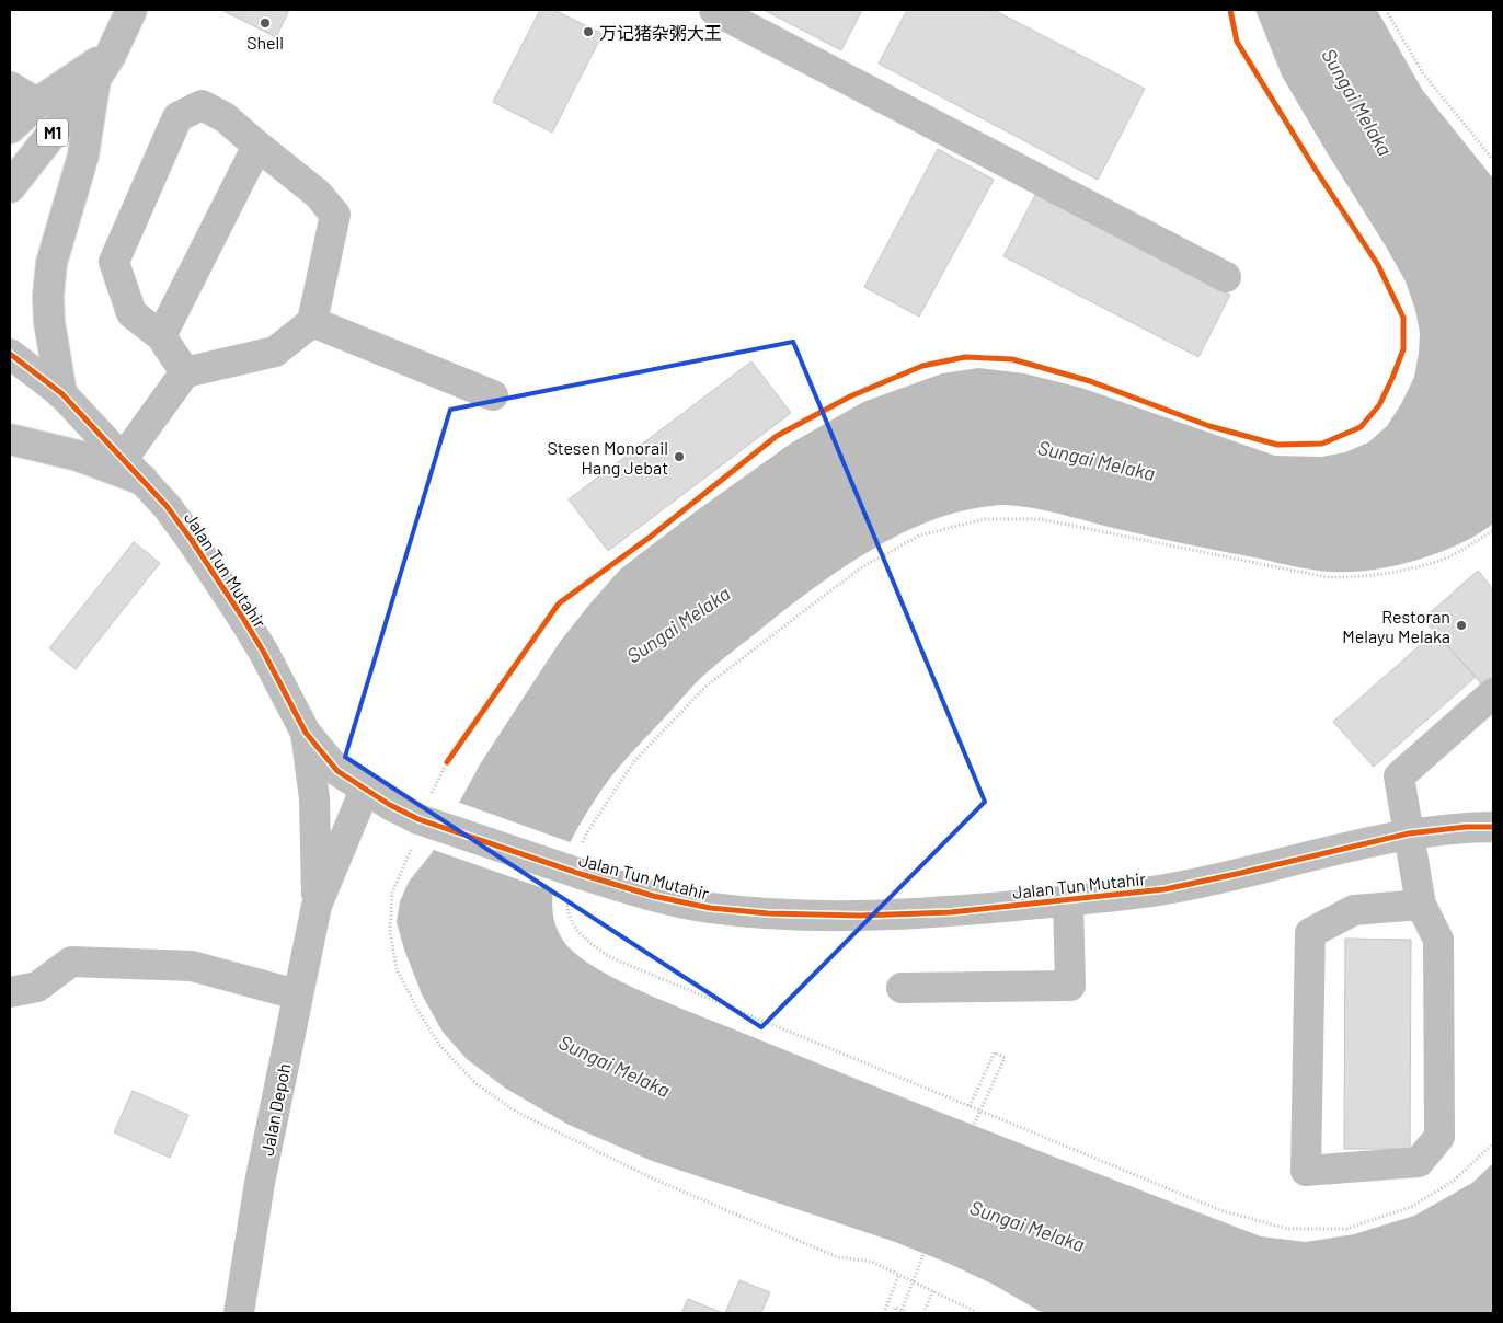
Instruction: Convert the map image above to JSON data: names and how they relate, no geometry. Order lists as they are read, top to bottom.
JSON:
{
  "streets": {
    "main road": ["M1"],
    "street": ["Jalan Tun Mutahir", "Jalan Depoh"]
  },
  "crossings": [
    ["Jalan Tun Mutahir", "Jalan Depoh"]
  ],
  "water": ["Sungai Melaka"],
  "places": [
    "Shell",
    "万记猪杂粥大王",
    "Stesen Monorail Hang Jebat",
    "Restoran Melayu Melaka"
  ]
}
